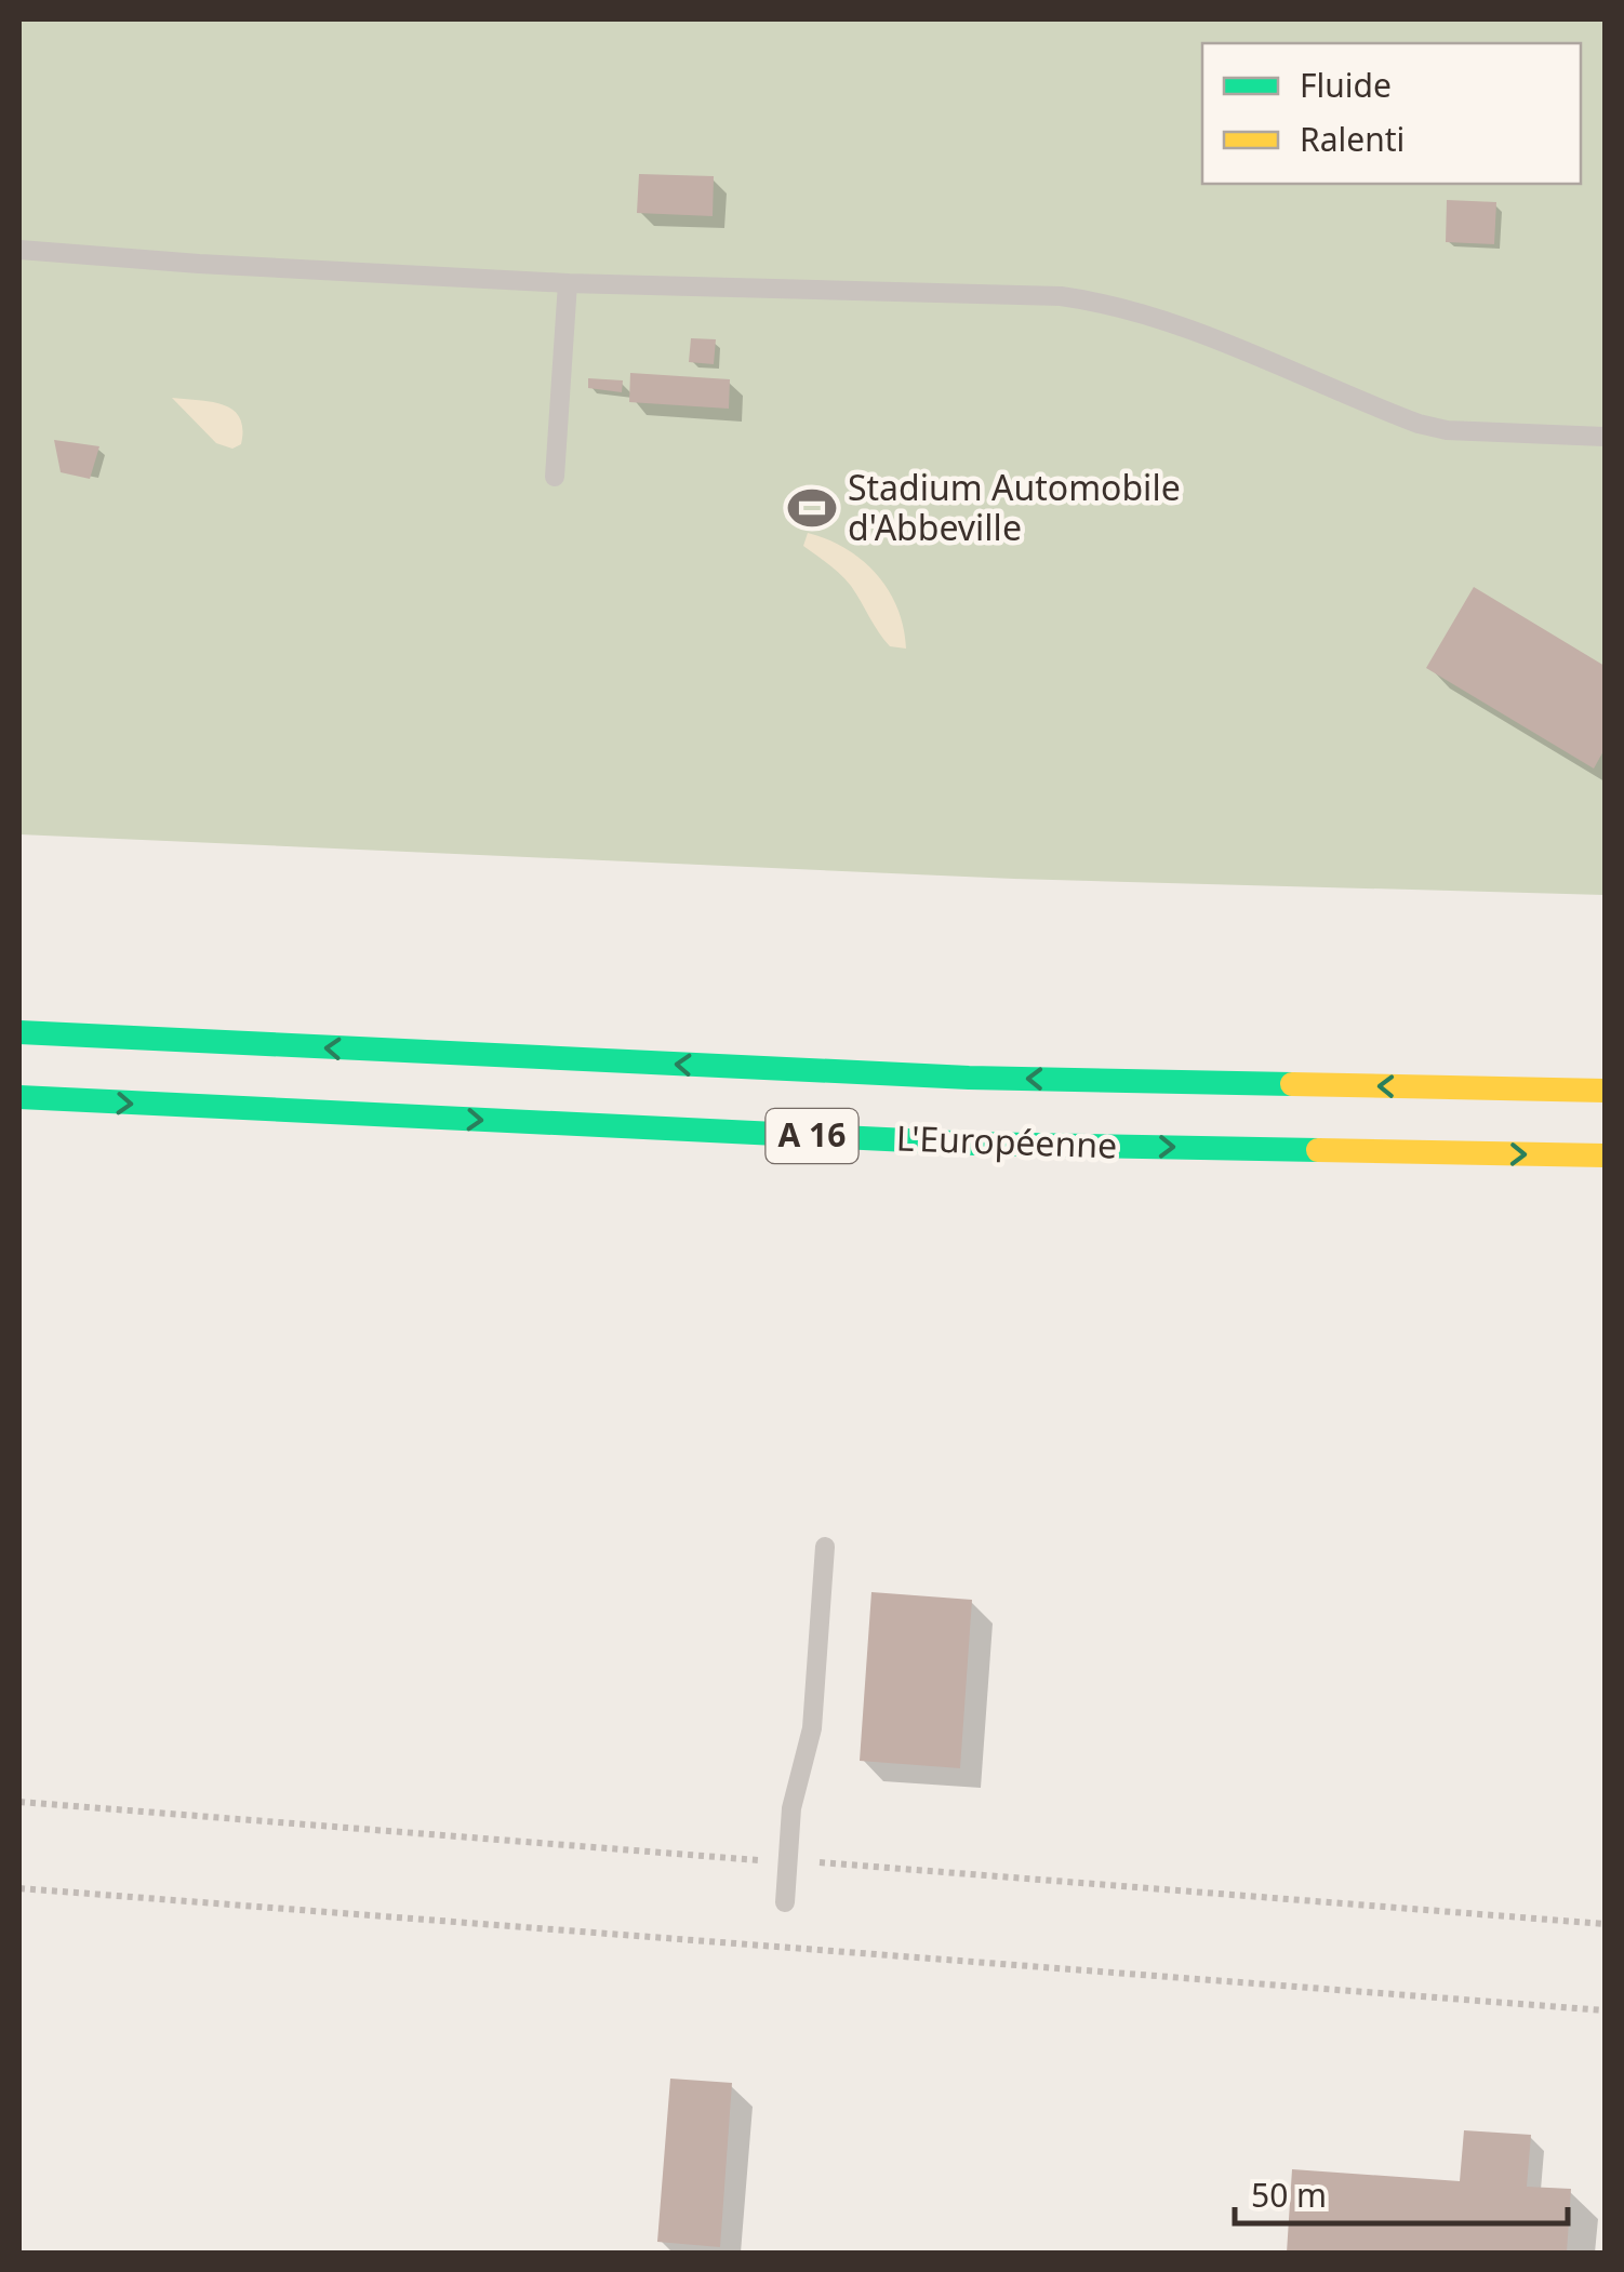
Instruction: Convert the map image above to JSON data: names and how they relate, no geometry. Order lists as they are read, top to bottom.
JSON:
{
  "streets": {
    "highway": ["A 16", "L'Européenne"]
  },
  "places": {
    "sports": ["Stadium Automobile d'Abbeville"]
  },
  "legend": ["Fluide", "Ralenti"],
  "scale_bar": "50 m"
}
